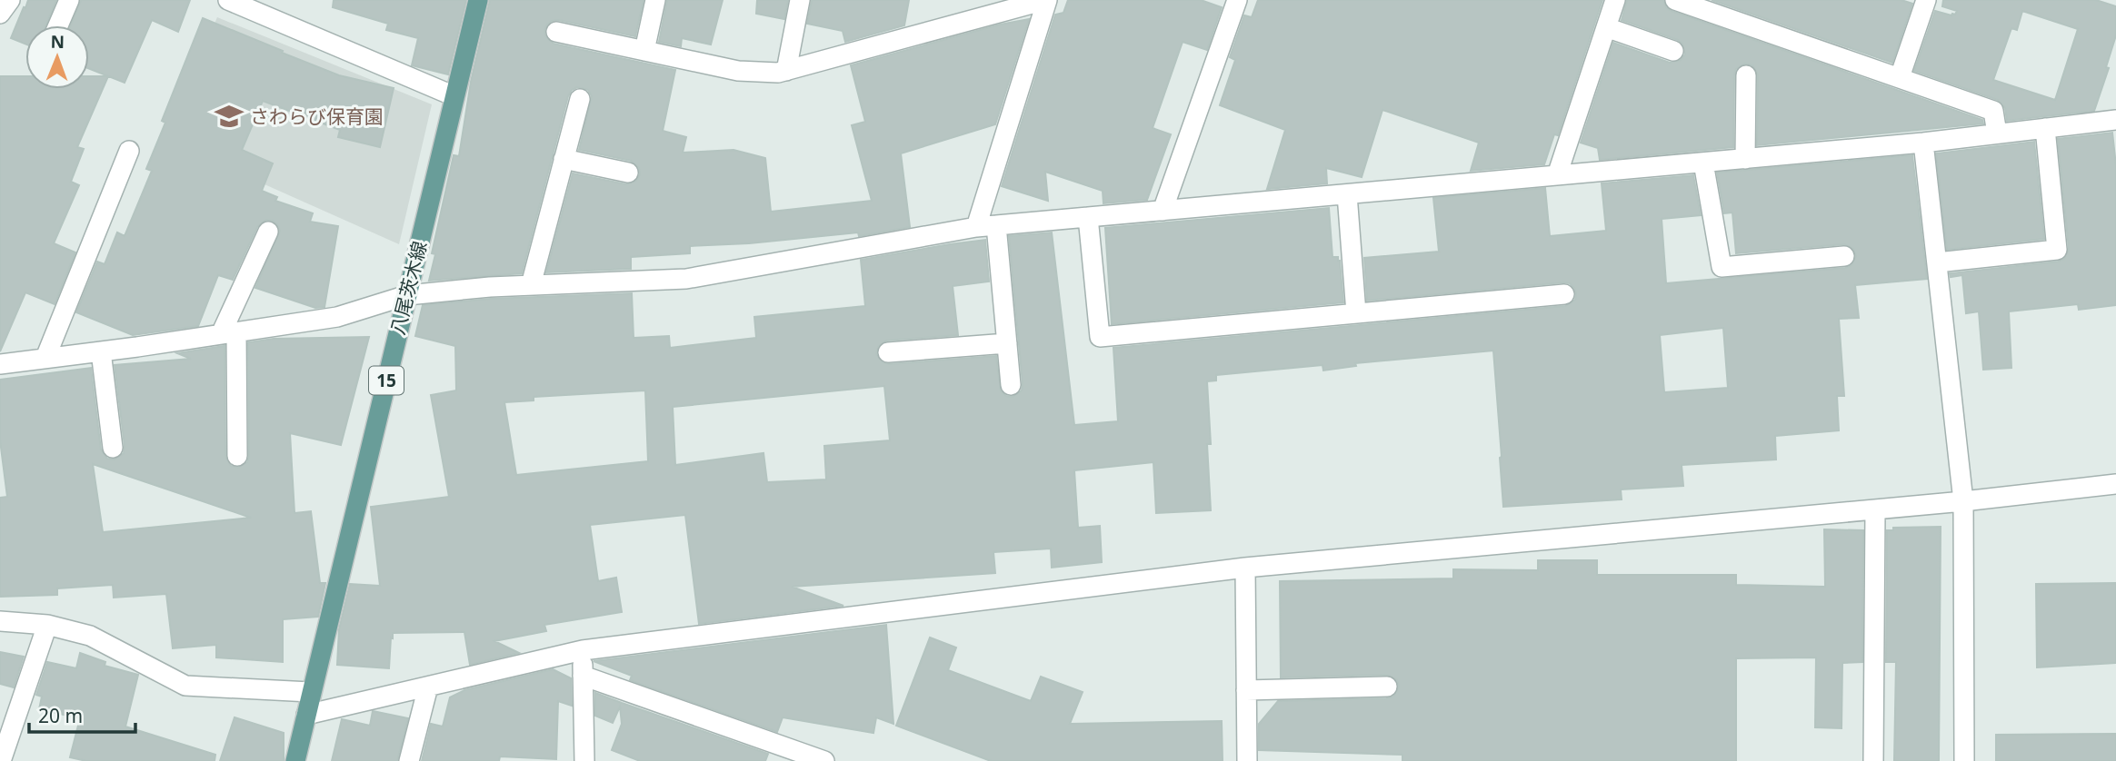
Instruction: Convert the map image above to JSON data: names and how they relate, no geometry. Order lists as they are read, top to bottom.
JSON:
{
  "streets": {
    "main road": ["八尾茨木線", "15"]
  },
  "places": {
    "school or university": ["さわらび保育園"]
  },
  "scale_bar": "20 m",
  "north": "top"
}
